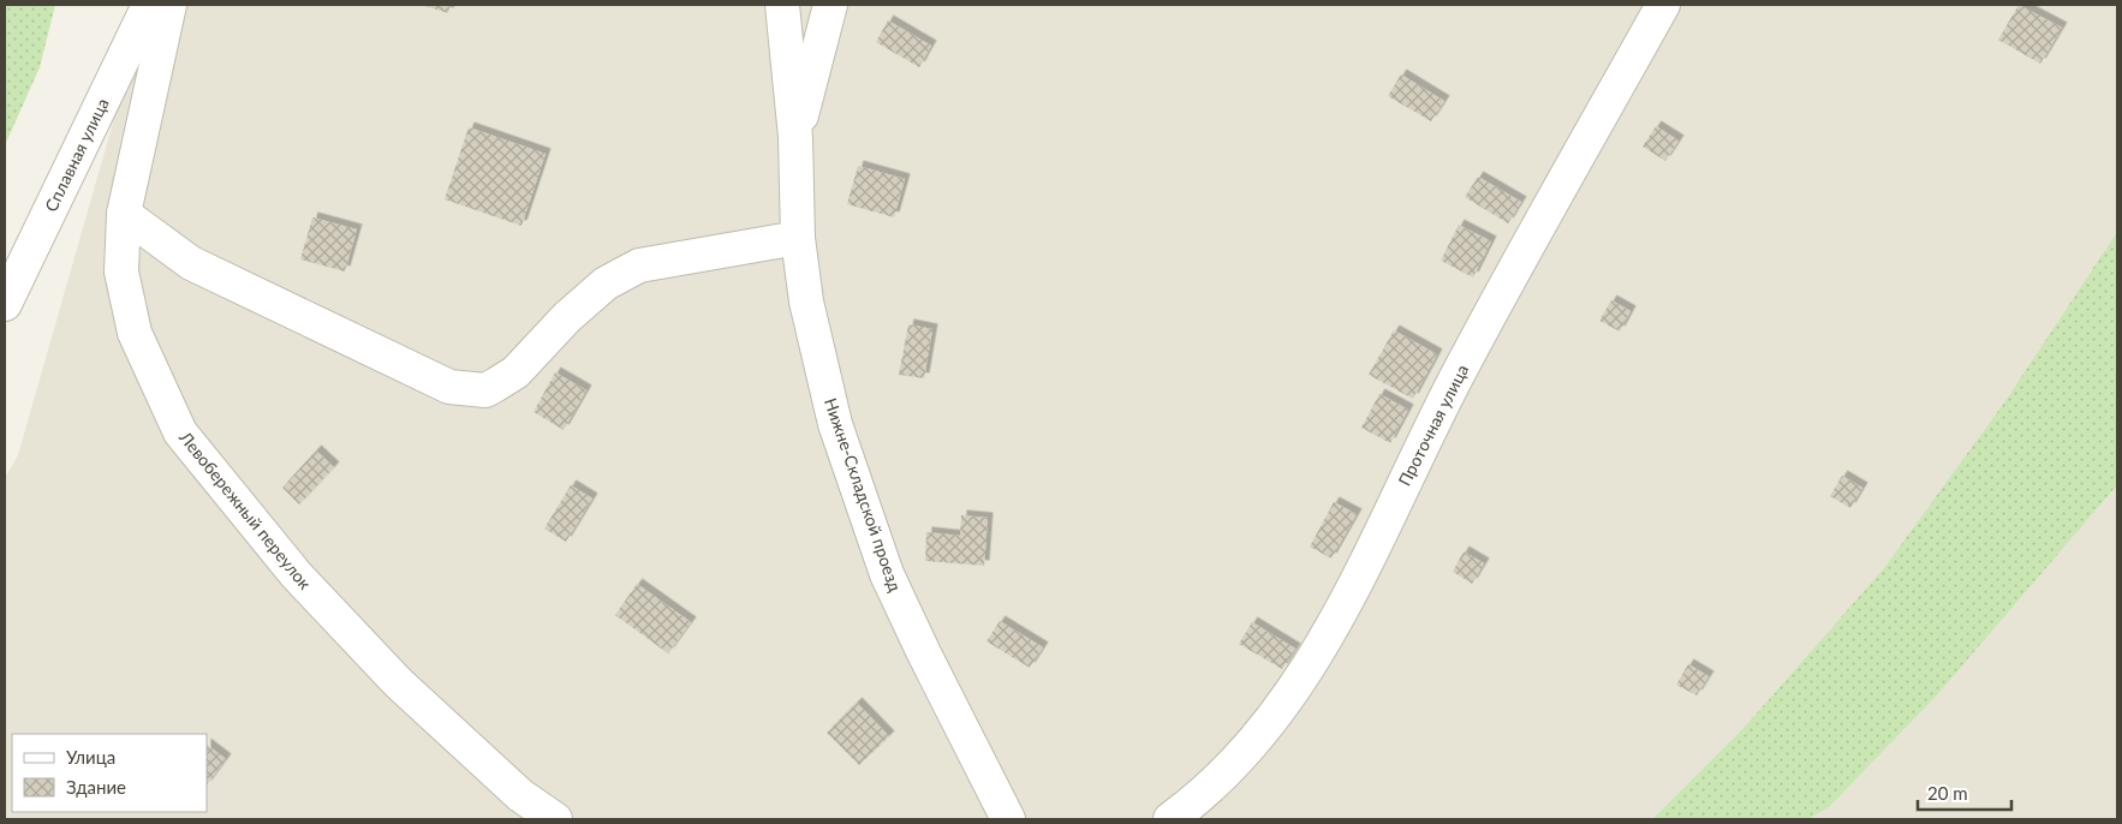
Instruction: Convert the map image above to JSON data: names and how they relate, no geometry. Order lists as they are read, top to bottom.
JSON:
{
  "streets": {
    "street": [
      "Сплавная улица",
      "Проточная улица",
      "Нижне-Складской проезд",
      "Левобережный переулок"
    ]
  },
  "legend": ["Улица", "Здание"],
  "scale_bar": "20 m"
}
